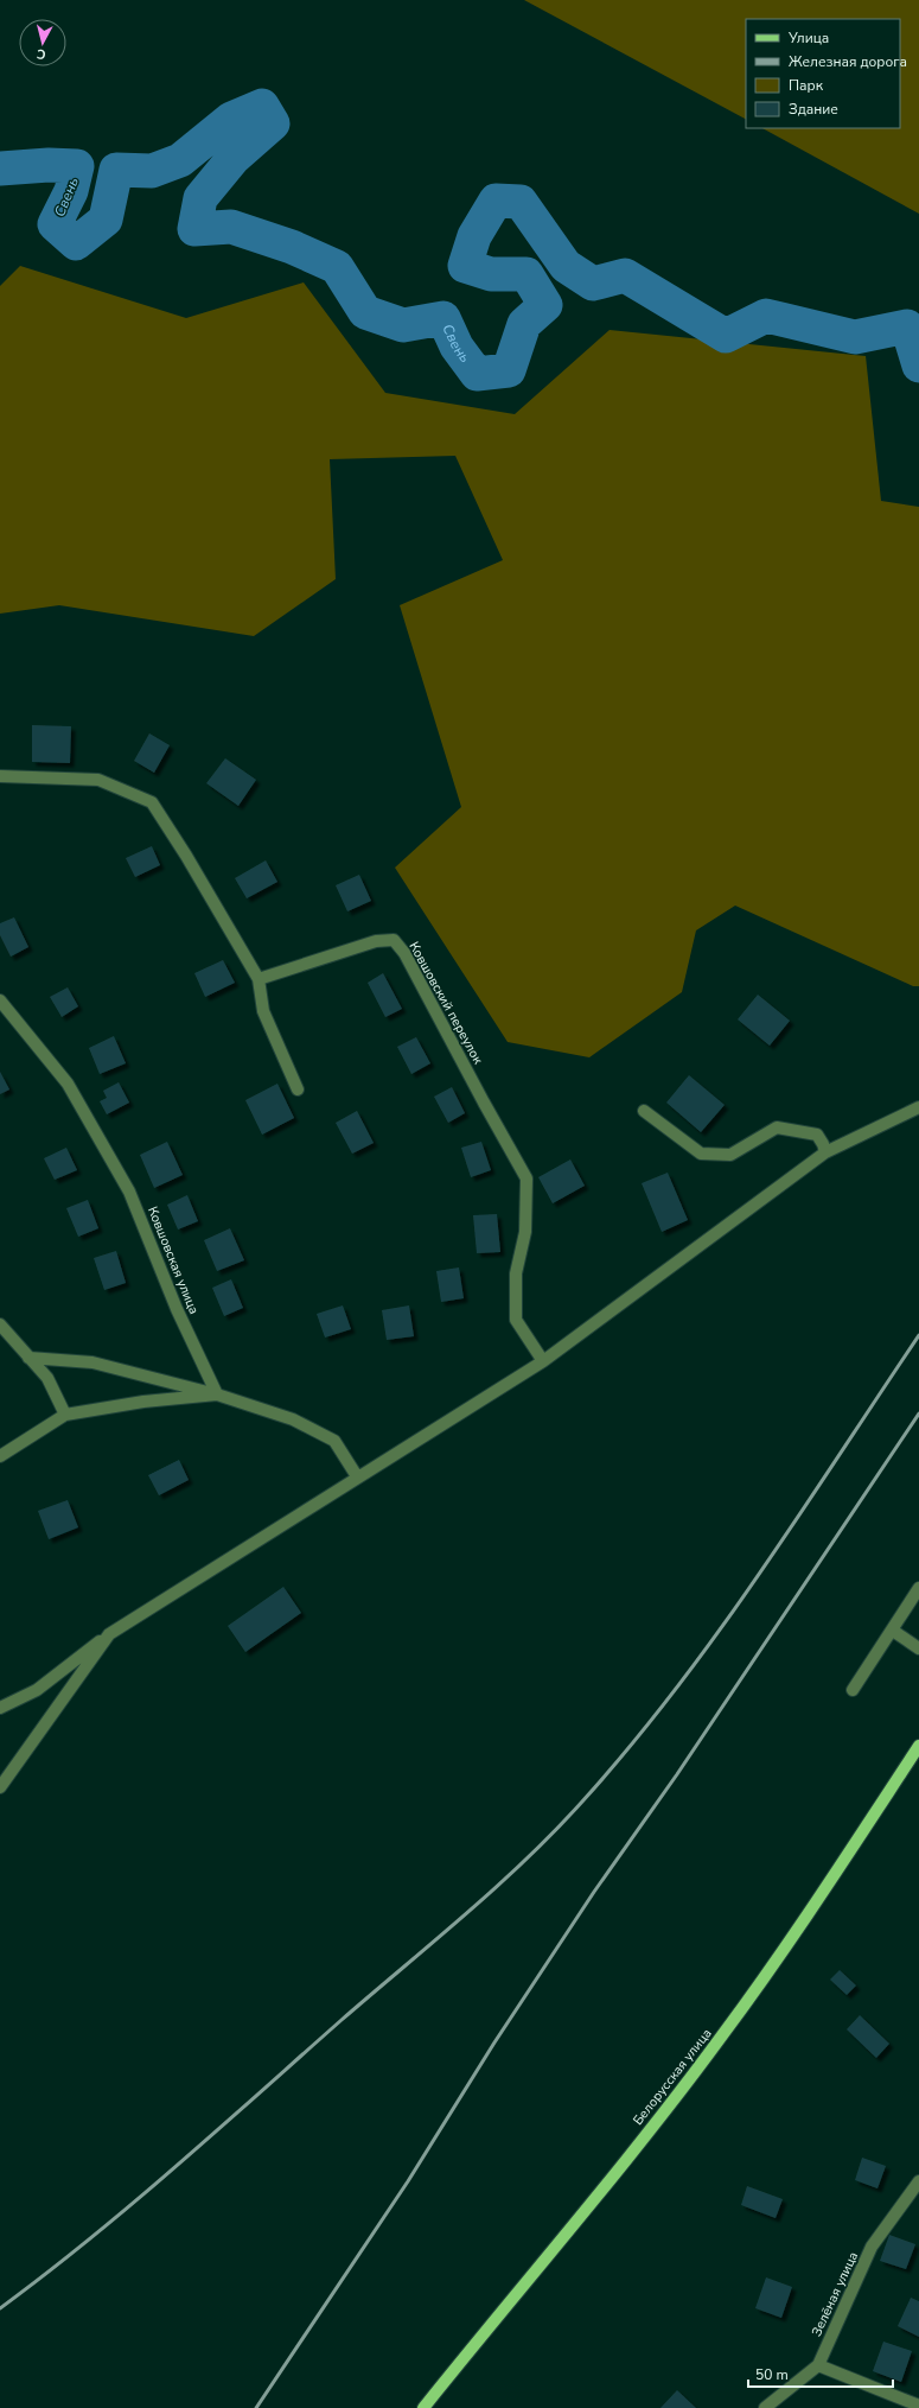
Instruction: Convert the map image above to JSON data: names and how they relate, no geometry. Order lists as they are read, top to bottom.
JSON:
{
  "streets": {
    "main road": ["Белорусская улица"],
    "street": ["Ковшовский переулок", "Ковшовская улица", "Зелёная улица"]
  },
  "water": ["Свень"],
  "legend": [
    "Улица",
    "Железная дорога",
    "Парк",
    "Здание"
  ],
  "scale_bar": "50 m",
  "north": "bottom"
}
